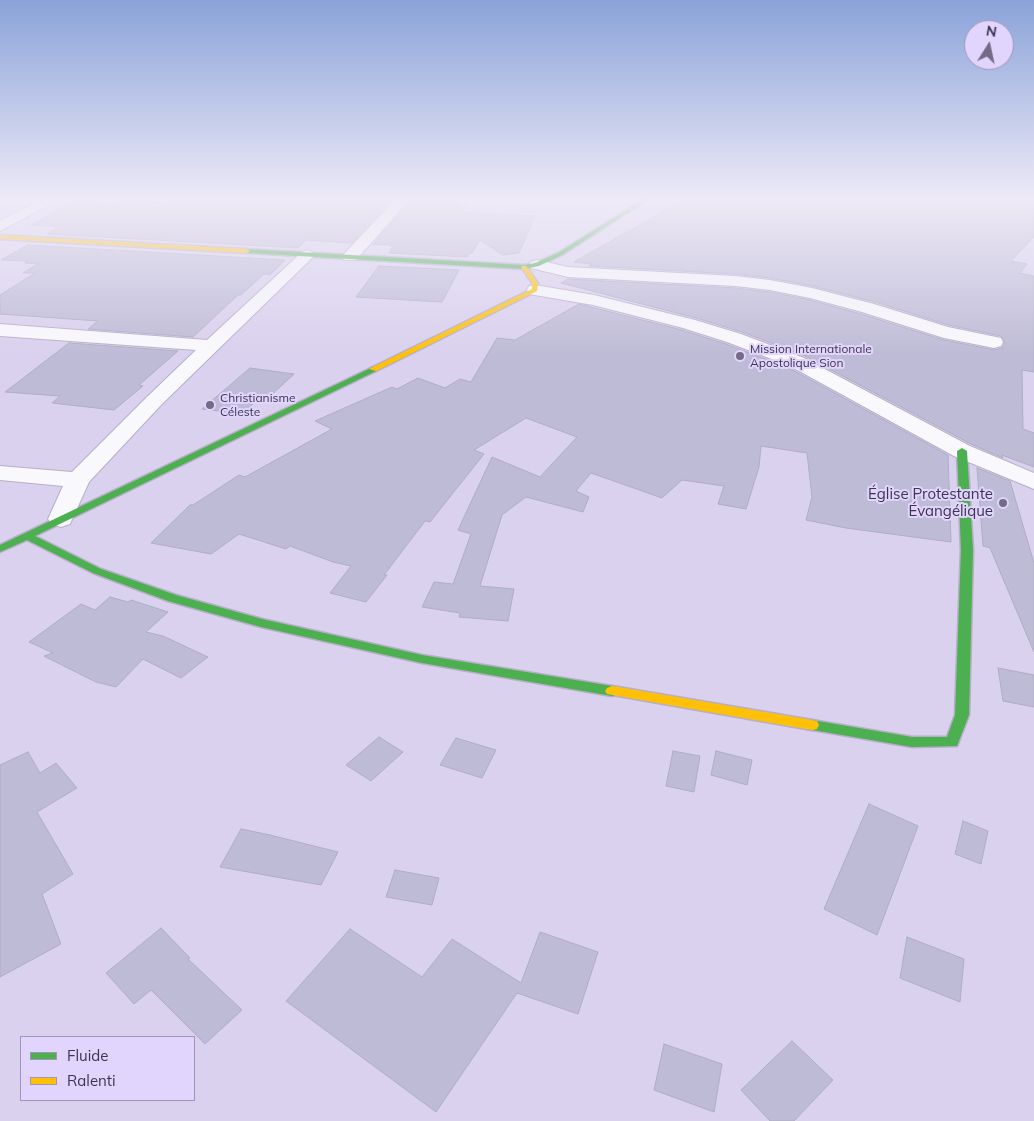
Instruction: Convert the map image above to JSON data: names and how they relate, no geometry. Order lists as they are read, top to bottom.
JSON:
{
  "places": ["Mission Internationale Apostolique Sion", "Christianisme Céleste", "Église Protestante Évangélique"],
  "legend": ["Fluide", "Ralenti"],
  "north": "top"
}
